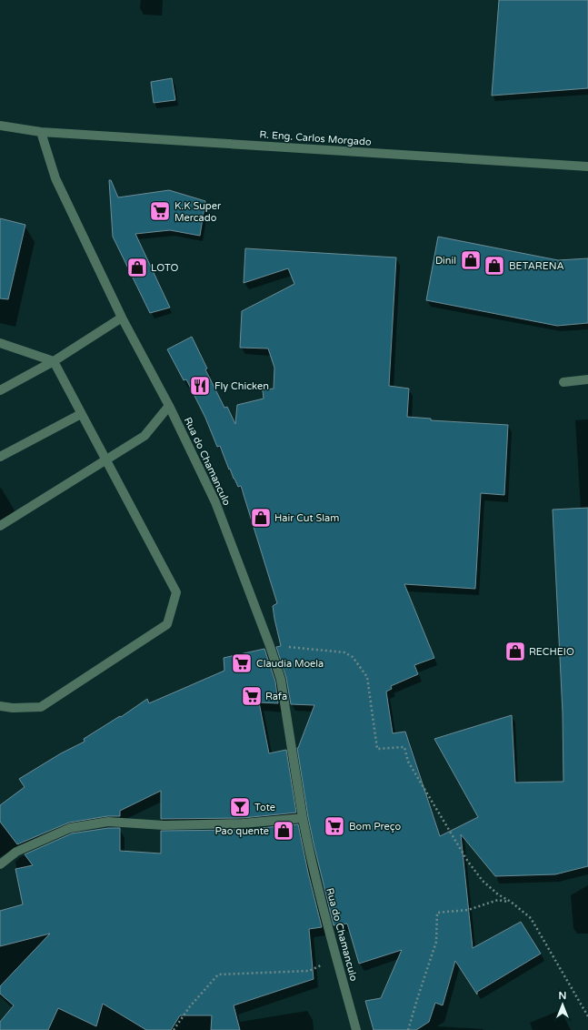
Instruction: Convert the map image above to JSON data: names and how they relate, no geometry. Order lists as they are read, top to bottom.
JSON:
{
  "streets": {
    "street": ["R. Eng. Carlos Morgado", "Rua do Chamanculo"]
  },
  "crossings": [
    ["R. Eng. Carlos Morgado", "Rua do Chamanculo"]
  ],
  "places": {
    "supermarket": [
      "K.K Super Mercado",
      "Claudia Moela",
      "Rafa",
      "Bom Preço"
    ],
    "shop": [
      "Dinil",
      "BETARENA",
      "LOTO",
      "Hair Cut Slam",
      "RECHEIO",
      "Pao quente"
    ],
    "restaurant": ["Fly Chicken"],
    "bar": ["Tote"]
  },
  "north": "top"
}
